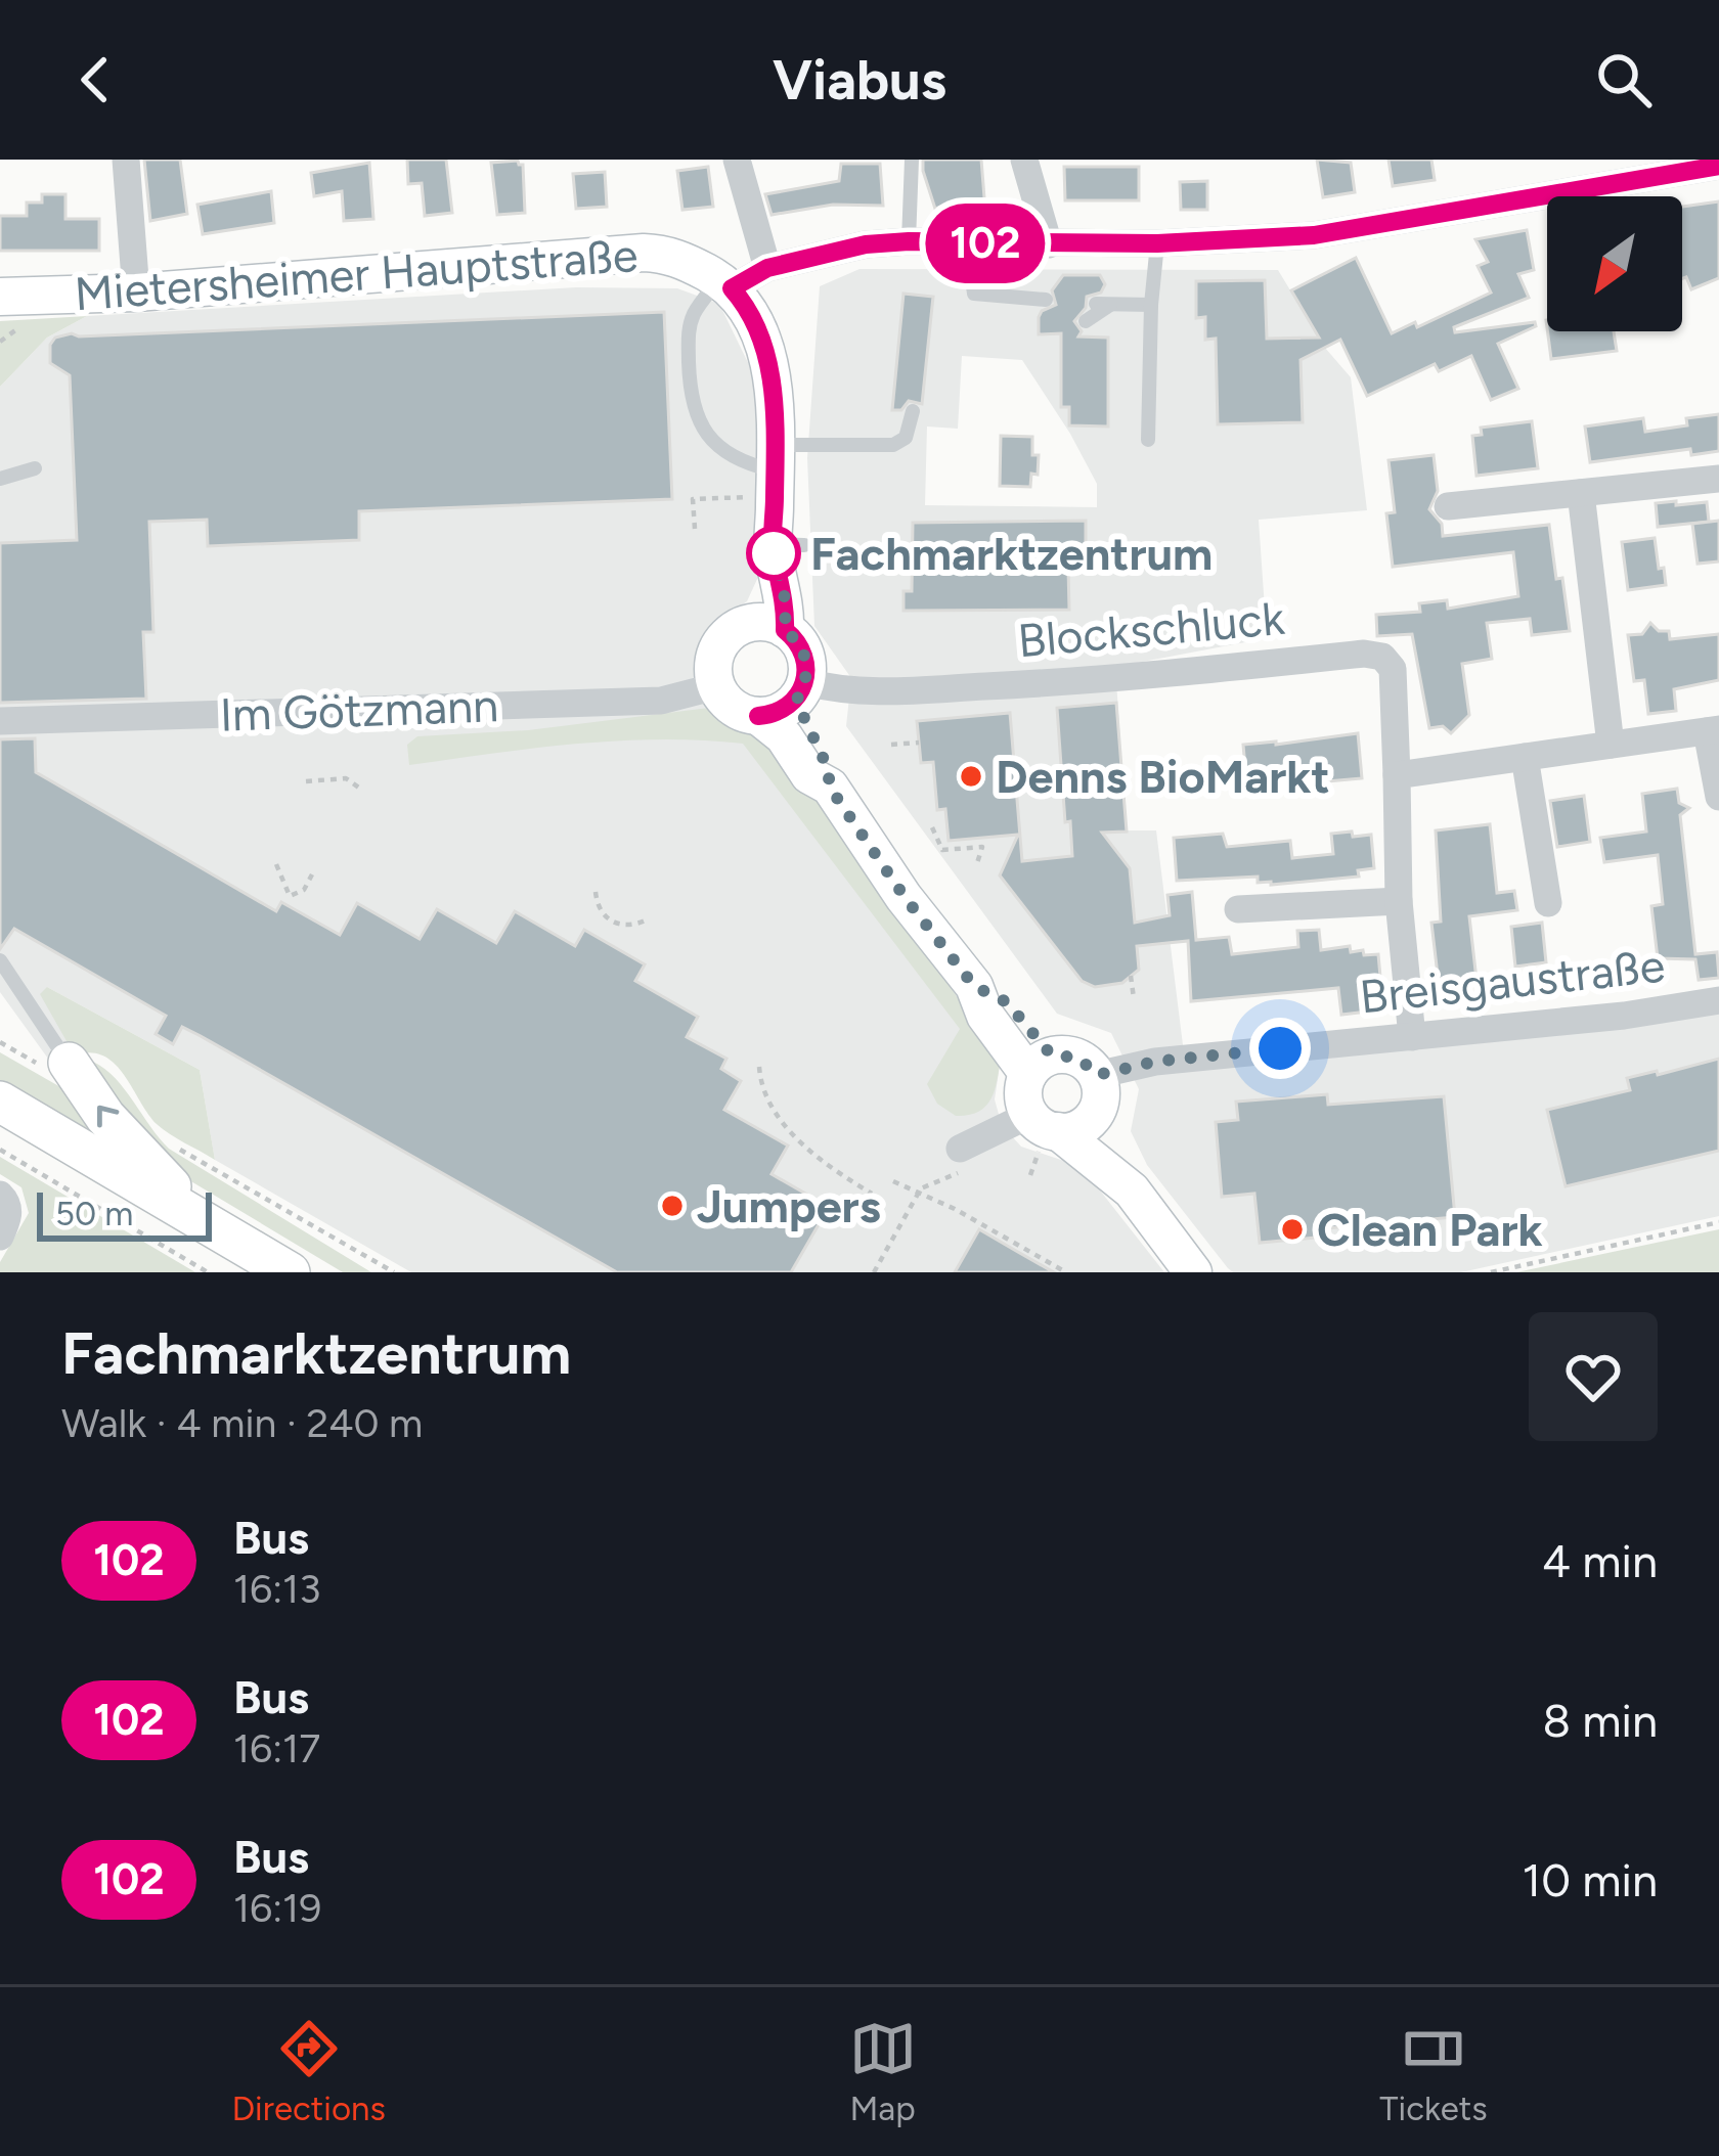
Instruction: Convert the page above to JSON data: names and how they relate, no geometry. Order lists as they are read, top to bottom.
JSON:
{
  "streets": {
    "street": [
      "Mietersheimer Hauptstraße",
      "Blockschluck",
      "Im Götzmann",
      "Breisgaustraße"
    ]
  },
  "crossings": [
    ["Blockschluck", "Im Götzmann"],
    ["Blockschluck", "Breisgaustraße"]
  ],
  "places": [
    "Fachmarktzentrum",
    "Denns BioMarkt",
    "Jumpers",
    "Clean Park"
  ],
  "lines": ["bus line 102"],
  "scale_bar": "50 m",
  "north": "bottom left",
  "page": {
    "header": "Viabus",
    "on_map": "102",
    "scale": "50 m",
    "heading": ["Fachmarktzentrum", "Walk · 4 min · 240 m"],
    "list": [
      {
        "mark": "102",
        "name": "Bus",
        "note": "16:13",
        "value": "4 min"
      },
      {
        "mark": "102",
        "name": "Bus",
        "note": "16:17",
        "value": "8 min"
      },
      {
        "mark": "102",
        "name": "Bus",
        "note": "16:19",
        "value": "10 min"
      }
    ],
    "tabs": ["Directions", "Map", "Tickets"]
  }
}
